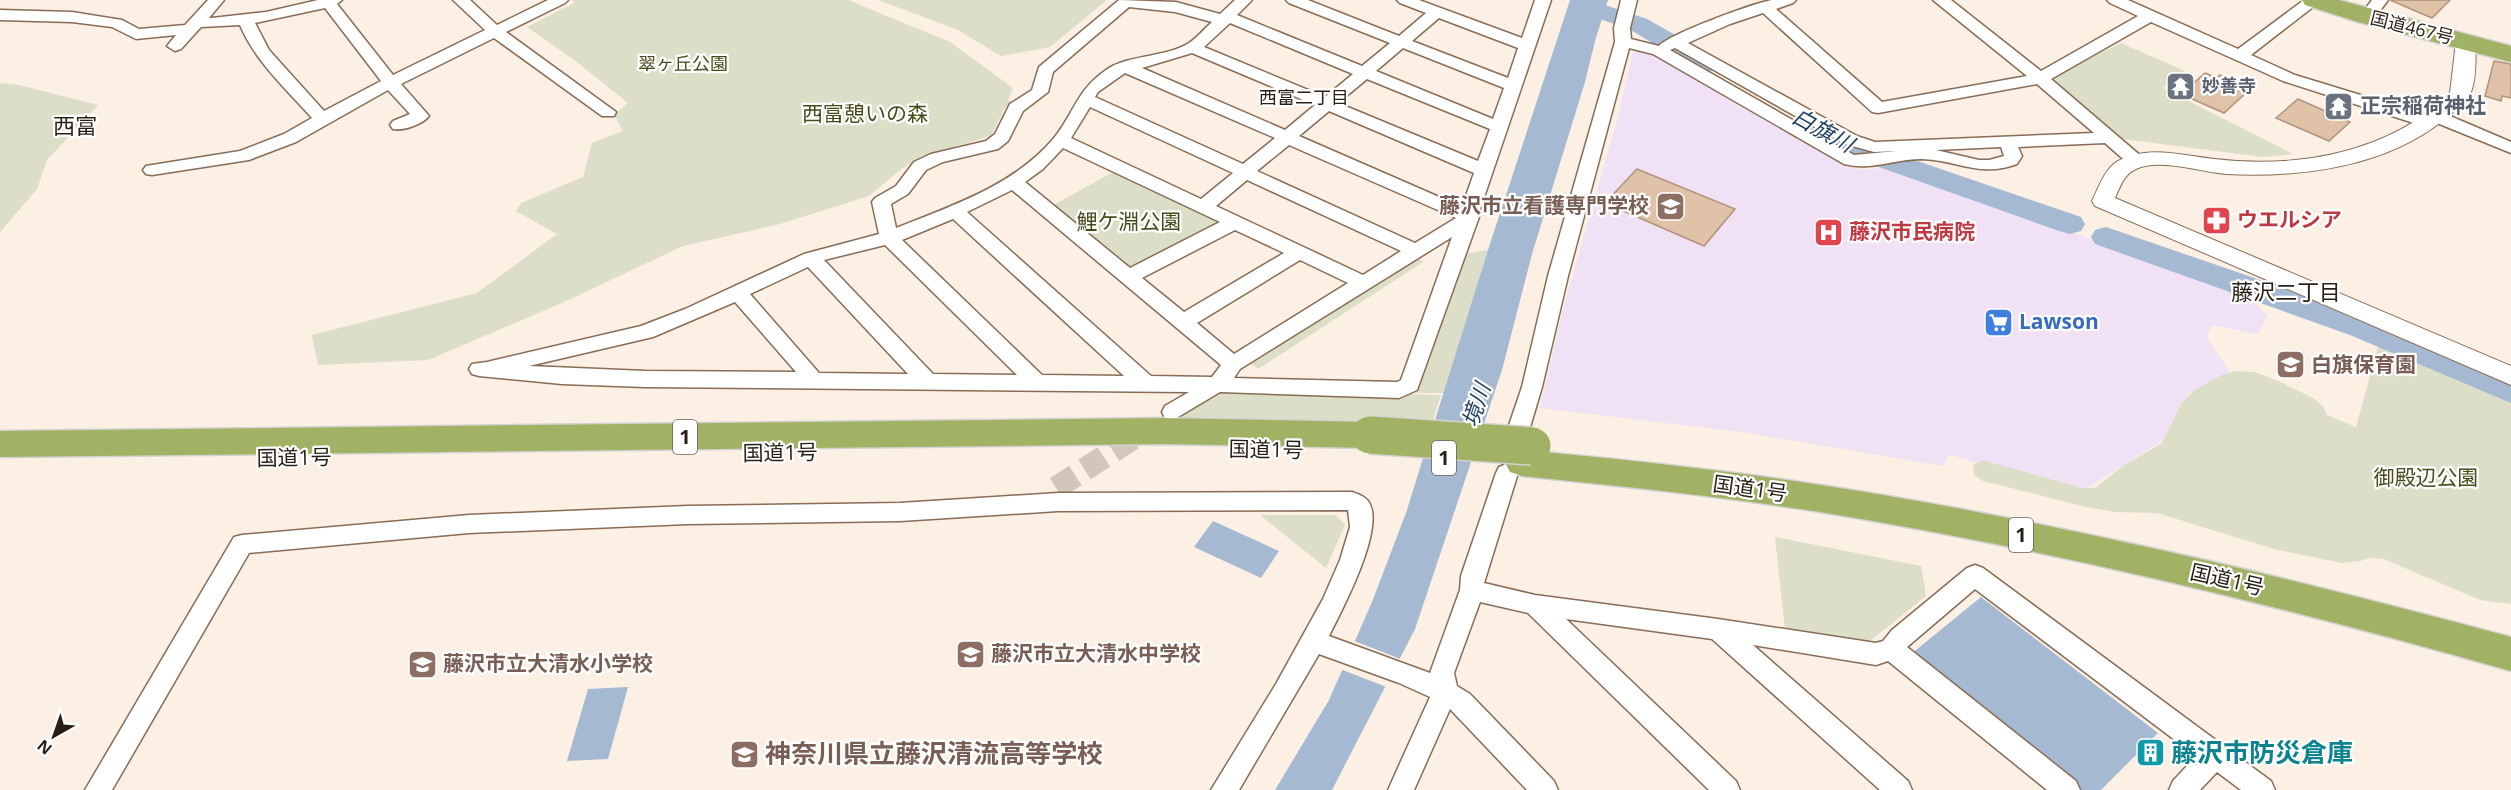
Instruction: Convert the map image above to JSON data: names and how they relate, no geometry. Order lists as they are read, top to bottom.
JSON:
{
  "streets": {
    "highway": ["国道467号", "1", "国道1号"]
  },
  "districts": ["西富二丁目", "西富", "藤沢二丁目"],
  "water": ["白旗川", "境川"],
  "parks": [
    "翠ヶ丘公園",
    "西富憩いの森",
    "鯉ケ淵公園",
    "御殿辺公園"
  ],
  "places": {
    "temple": ["妙善寺", "正宗稲荷神社"],
    "school or university": [
      "藤沢市立看護専門学校",
      "白旗保育園",
      "藤沢市立大清水中学校",
      "藤沢市立大清水小学校",
      "神奈川県立藤沢清流高等学校"
    ],
    "pharmacy": ["ウエルシア"],
    "hospital": ["藤沢市民病院"],
    "supermarket": ["Lawson"],
    "building": ["藤沢市防災倉庫"]
  },
  "north": "bottom left"
}
